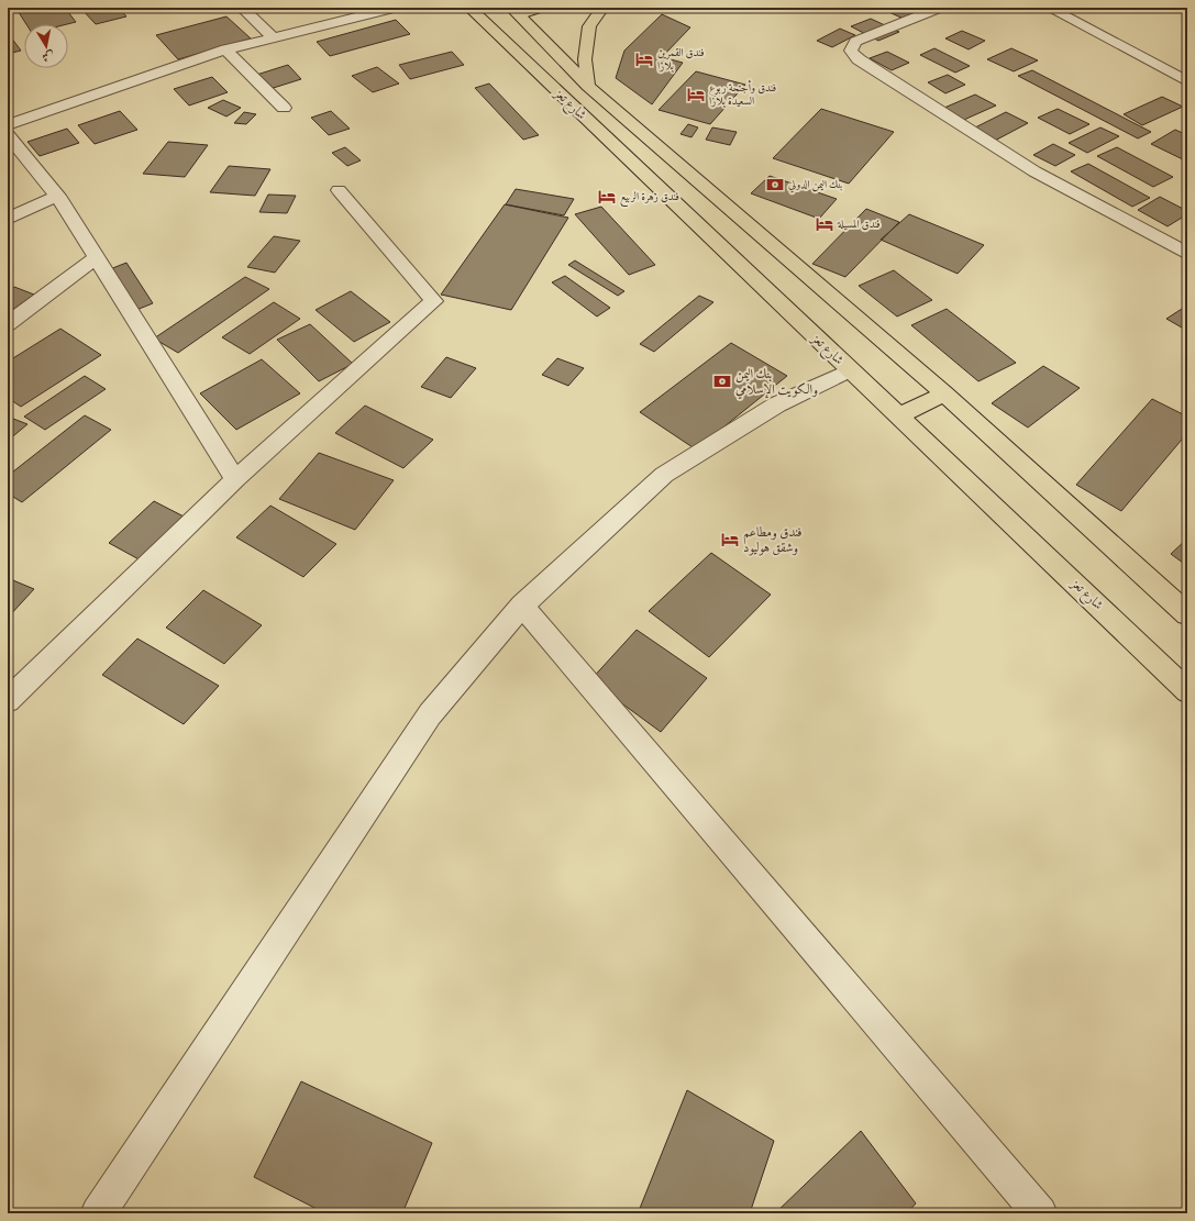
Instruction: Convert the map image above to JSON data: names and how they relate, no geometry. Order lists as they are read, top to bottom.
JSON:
{
  "streets": {
    "main road": ["شارع تعز"]
  },
  "places": {
    "hotel": [
      "فندق القمرين بلازا",
      "فندق وأجنحة ربوع السعيدة بلازا",
      "فندق زهرة الربيع",
      "فندق المسيلة",
      "فندق ومطاعم وشقق هوليود"
    ],
    "bank": ["بنك اليمن الدولي", "بنك اليمن والكويت الإسلامي"]
  },
  "north": "bottom"
}
